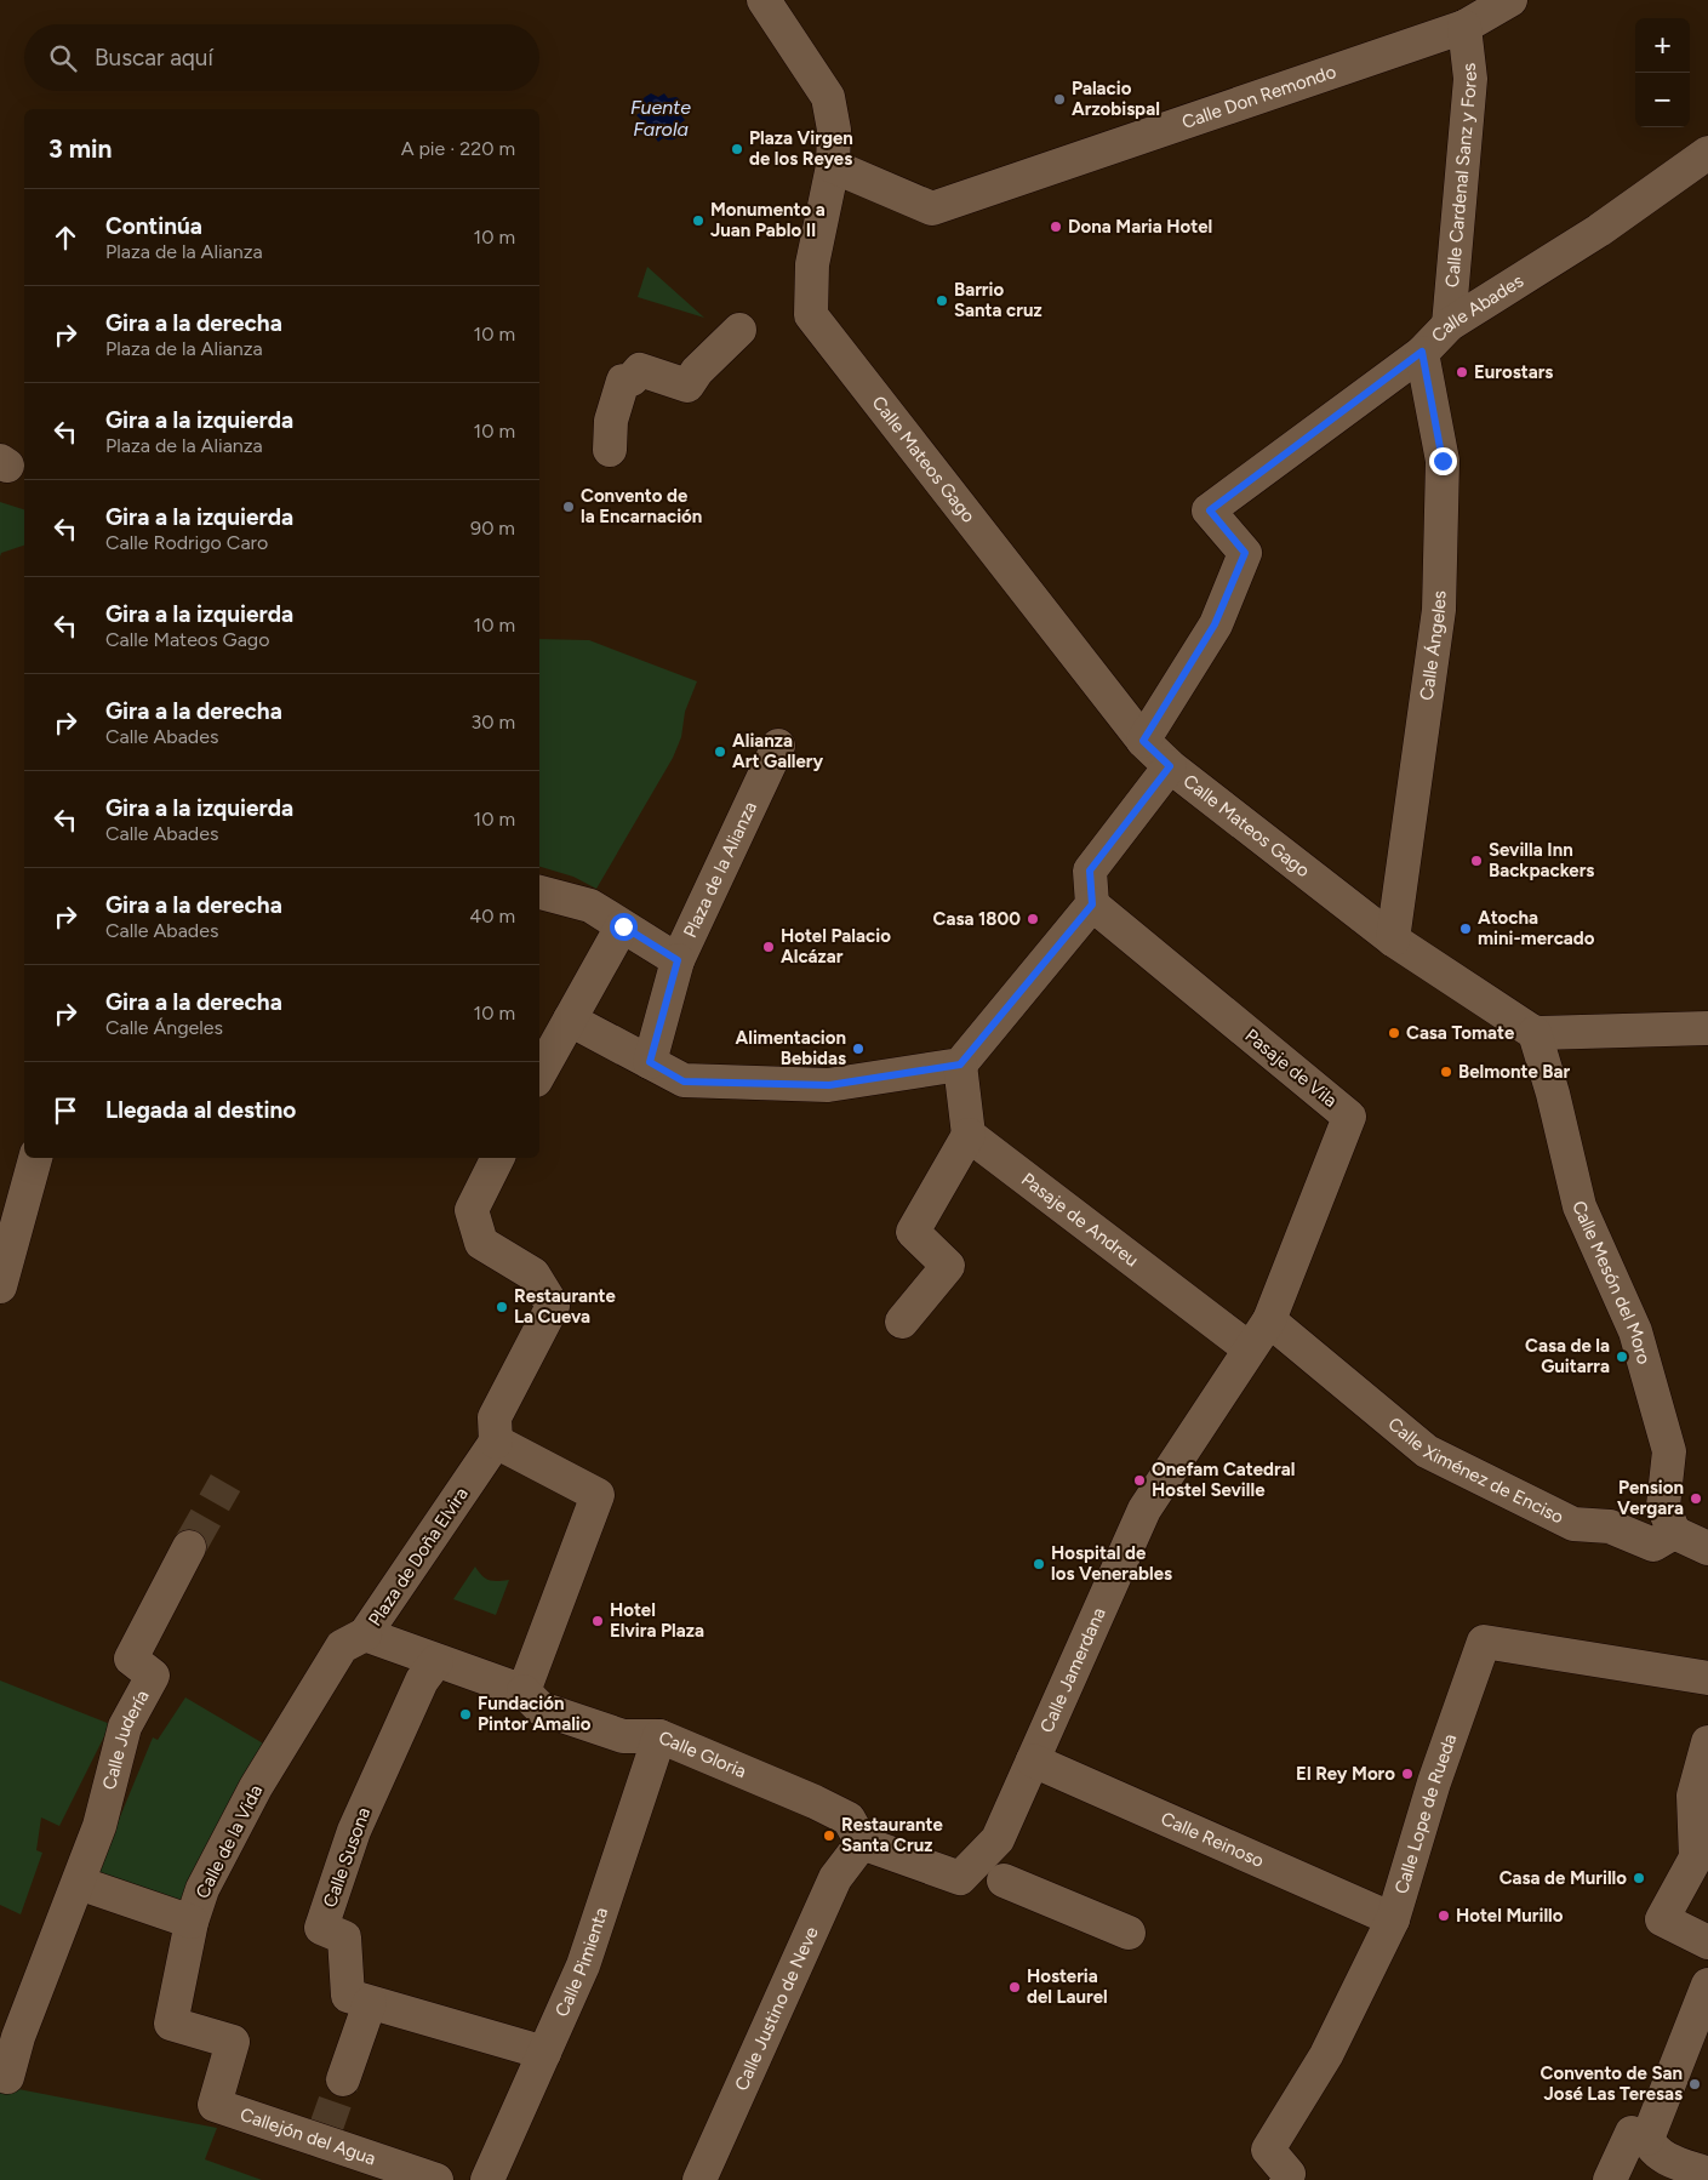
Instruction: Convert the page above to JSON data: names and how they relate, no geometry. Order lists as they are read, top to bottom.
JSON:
{
  "streets": {
    "street": [
      "Calle Don Remondo",
      "Calle Cardenal Sanz y Fores",
      "Calle Abades",
      "Calle Mateos Gago",
      "Calle Ángeles",
      "Plaza de la Alianza",
      "Pasaje de Vila",
      "Pasaje de Andreu",
      "Calle Mesón del Moro",
      "Calle Ximénez de Enciso",
      "Plaza de Doña Elvira",
      "Calle Jamerdana",
      "Calle Judería",
      "Calle Gloria",
      "Calle Lope de Rueda",
      "Calle Reinoso",
      "Calle de la Vida",
      "Calle Susona",
      "Calle Pimienta",
      "Calle Justino de Neve",
      "Callejón del Agua"
    ]
  },
  "crossings": [
    ["Calle Don Remondo", "Calle Cardenal Sanz y Fores"],
    ["Calle Don Remondo", "Calle Mateos Gago"],
    ["Calle Cardenal Sanz y Fores", "Calle Abades"],
    ["Calle Abades", "Calle Mateos Gago"],
    ["Calle Abades", "Calle Ángeles"],
    ["Calle Mateos Gago", "Calle Ángeles"],
    ["Calle Mateos Gago", "Calle Mesón del Moro"],
    ["Pasaje de Vila", "Calle Ximénez de Enciso"],
    ["Pasaje de Vila", "Calle Jamerdana"],
    ["Pasaje de Andreu", "Calle Jamerdana"],
    ["Calle Mesón del Moro", "Calle Ximénez de Enciso"],
    ["Calle Ximénez de Enciso", "Calle Jamerdana"],
    ["Plaza de Doña Elvira", "Calle Gloria"],
    ["Plaza de Doña Elvira", "Calle de la Vida"],
    ["Plaza de Doña Elvira", "Calle Susona"],
    ["Calle Jamerdana", "Calle Gloria"],
    ["Calle Jamerdana", "Calle Reinoso"],
    ["Calle Jamerdana", "Calle Justino de Neve"],
    ["Calle Gloria", "Calle Pimienta"],
    ["Calle Gloria", "Calle Justino de Neve"],
    ["Calle Lope de Rueda", "Calle Reinoso"],
    ["Calle de la Vida", "Callejón del Agua"],
    ["Calle Susona", "Calle Pimienta"]
  ],
  "water": ["Fuente Farola"],
  "places": [
    "Palacio Arzobispal",
    "Plaza Virgen de los Reyes",
    "Monumento a Juan Pablo II",
    "Dona Maria Hotel",
    "Barrio Santa cruz",
    "Eurostars",
    "Convento de la Encarnación",
    "Alianza Art Gallery",
    "Sevilla Inn Backpackers",
    "Casa 1800",
    "Atocha mini-mercado",
    "Hotel Palacio Alcázar",
    "Casa Tomate",
    "Alimentacion Bebidas",
    "Belmonte Bar",
    "Restaurante La Cueva",
    "Casa de la Guitarra",
    "Onefam Catedral Hostel Seville",
    "Pension Vergara",
    "Hospital de los Venerables",
    "Hotel Elvira Plaza",
    "Fundación Pintor Amalio",
    "El Rey Moro",
    "Restaurante Santa Cruz",
    "Casa de Murillo",
    "Hotel Murillo",
    "Hosteria del Laurel",
    "Convento de San José Las Teresas"
  ],
  "page": {
    "map_buttons": ["+", "−"],
    "search": "Buscar aquí",
    "heading": ["3 min", "A pie · 220 m"],
    "list": [
      ["Continúa", "Plaza de la Alianza", "10 m"],
      ["Gira a la derecha", "Plaza de la Alianza", "10 m"],
      ["Gira a la izquierda", "Plaza de la Alianza", "10 m"],
      ["Gira a la izquierda", "Calle Rodrigo Caro", "90 m"],
      ["Gira a la izquierda", "Calle Mateos Gago", "10 m"],
      ["Gira a la derecha", "Calle Abades", "30 m"],
      ["Gira a la izquierda", "Calle Abades", "10 m"],
      ["Gira a la derecha", "Calle Abades", "40 m"],
      ["Gira a la derecha", "Calle Ángeles", "10 m"],
      "Llegada al destino"
    ]
  }
}
